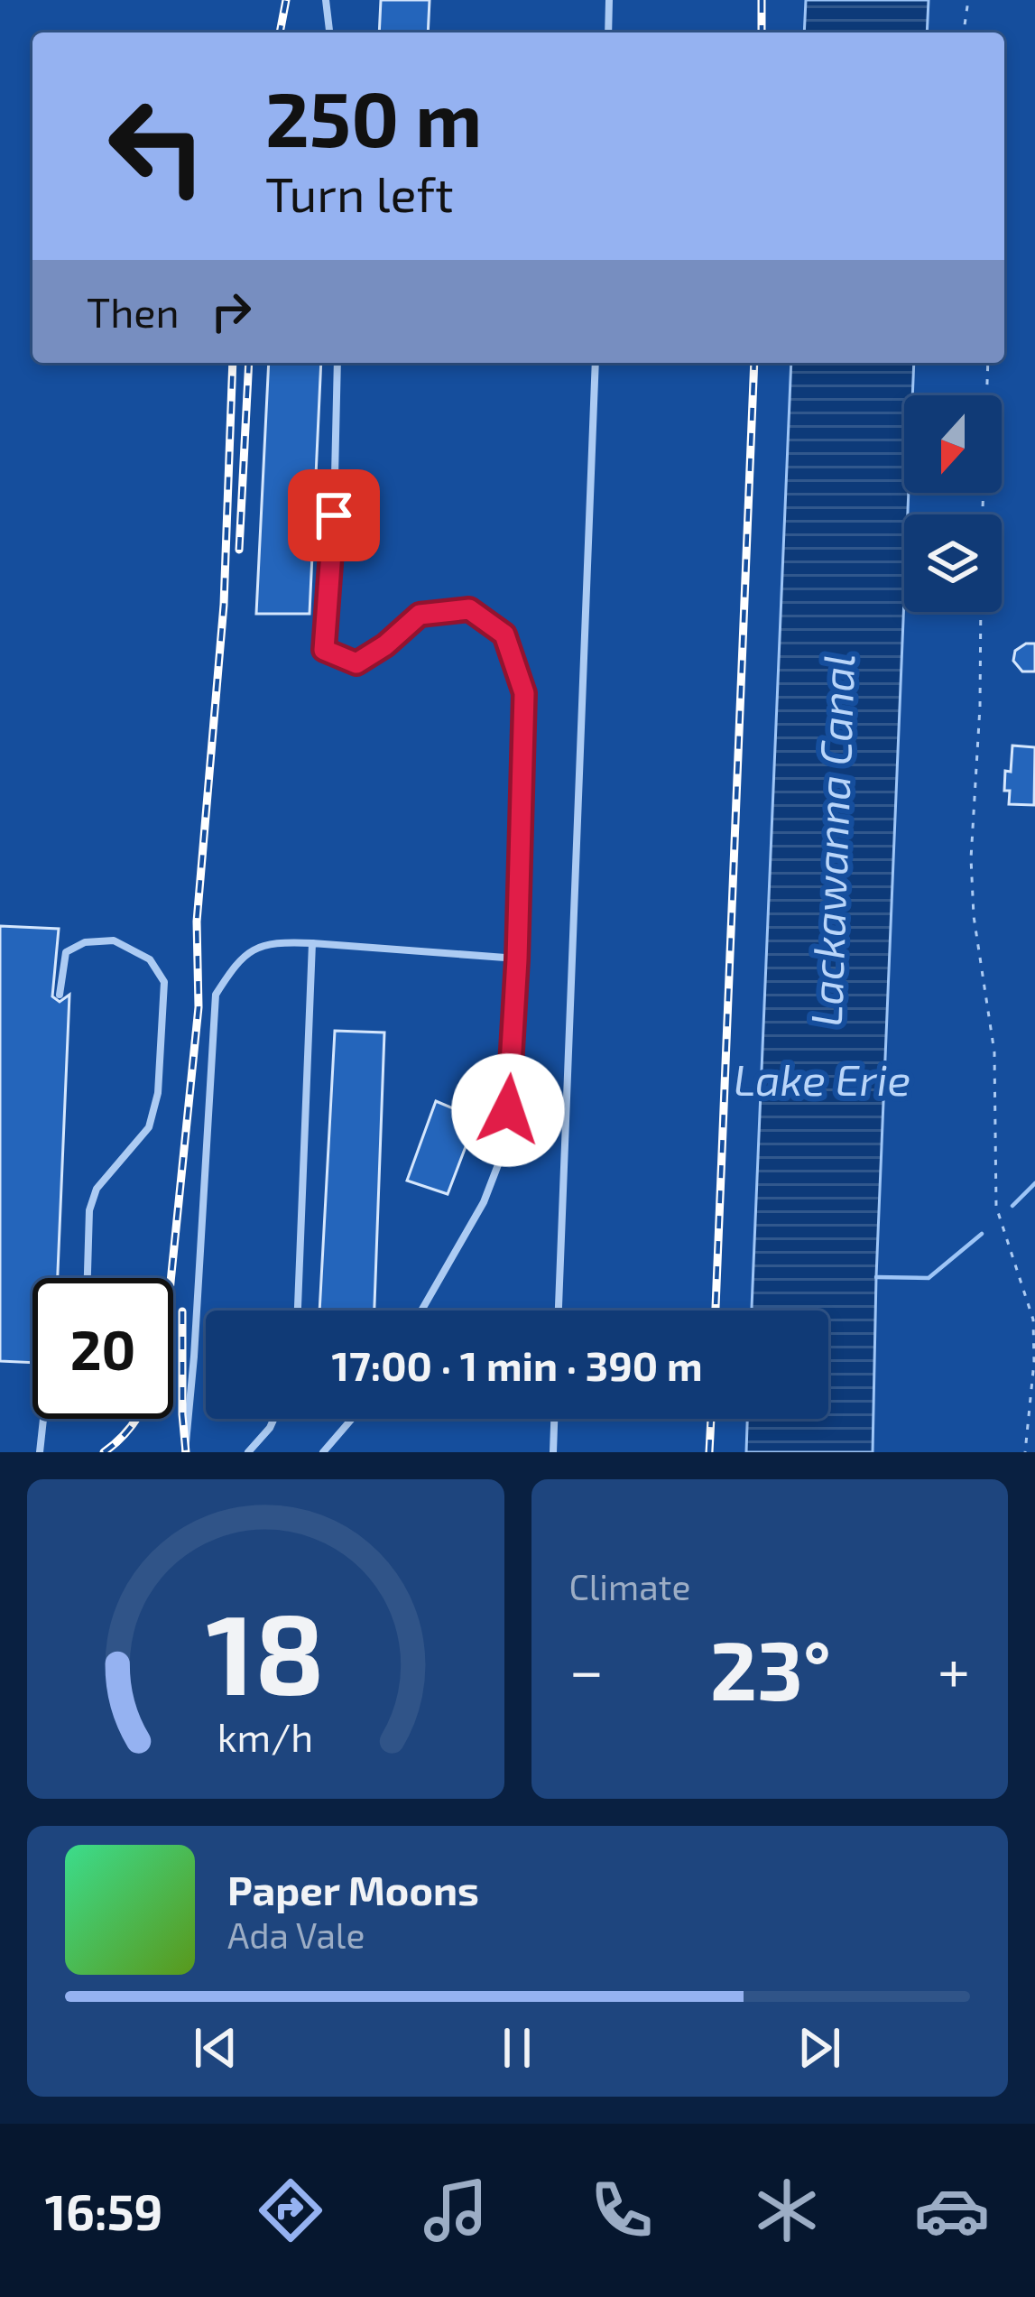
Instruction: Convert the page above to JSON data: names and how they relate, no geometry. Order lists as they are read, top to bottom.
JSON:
{
  "water": ["Lackawanna Canal", "Lake Erie"],
  "north": "bottom",
  "page": {
    "turn": ["250 m", "Turn left"],
    "then": "Then",
    "limit": "20",
    "trip": "17:00 · 1 min · 390 m",
    "tile": "Climate",
    "heat": ["−", "23°", "+"],
    "song": ["Paper Moons", "Ada Vale"],
    "tabs": "16:59",
    "gauge": ["18", "km/h"]
  }
}
